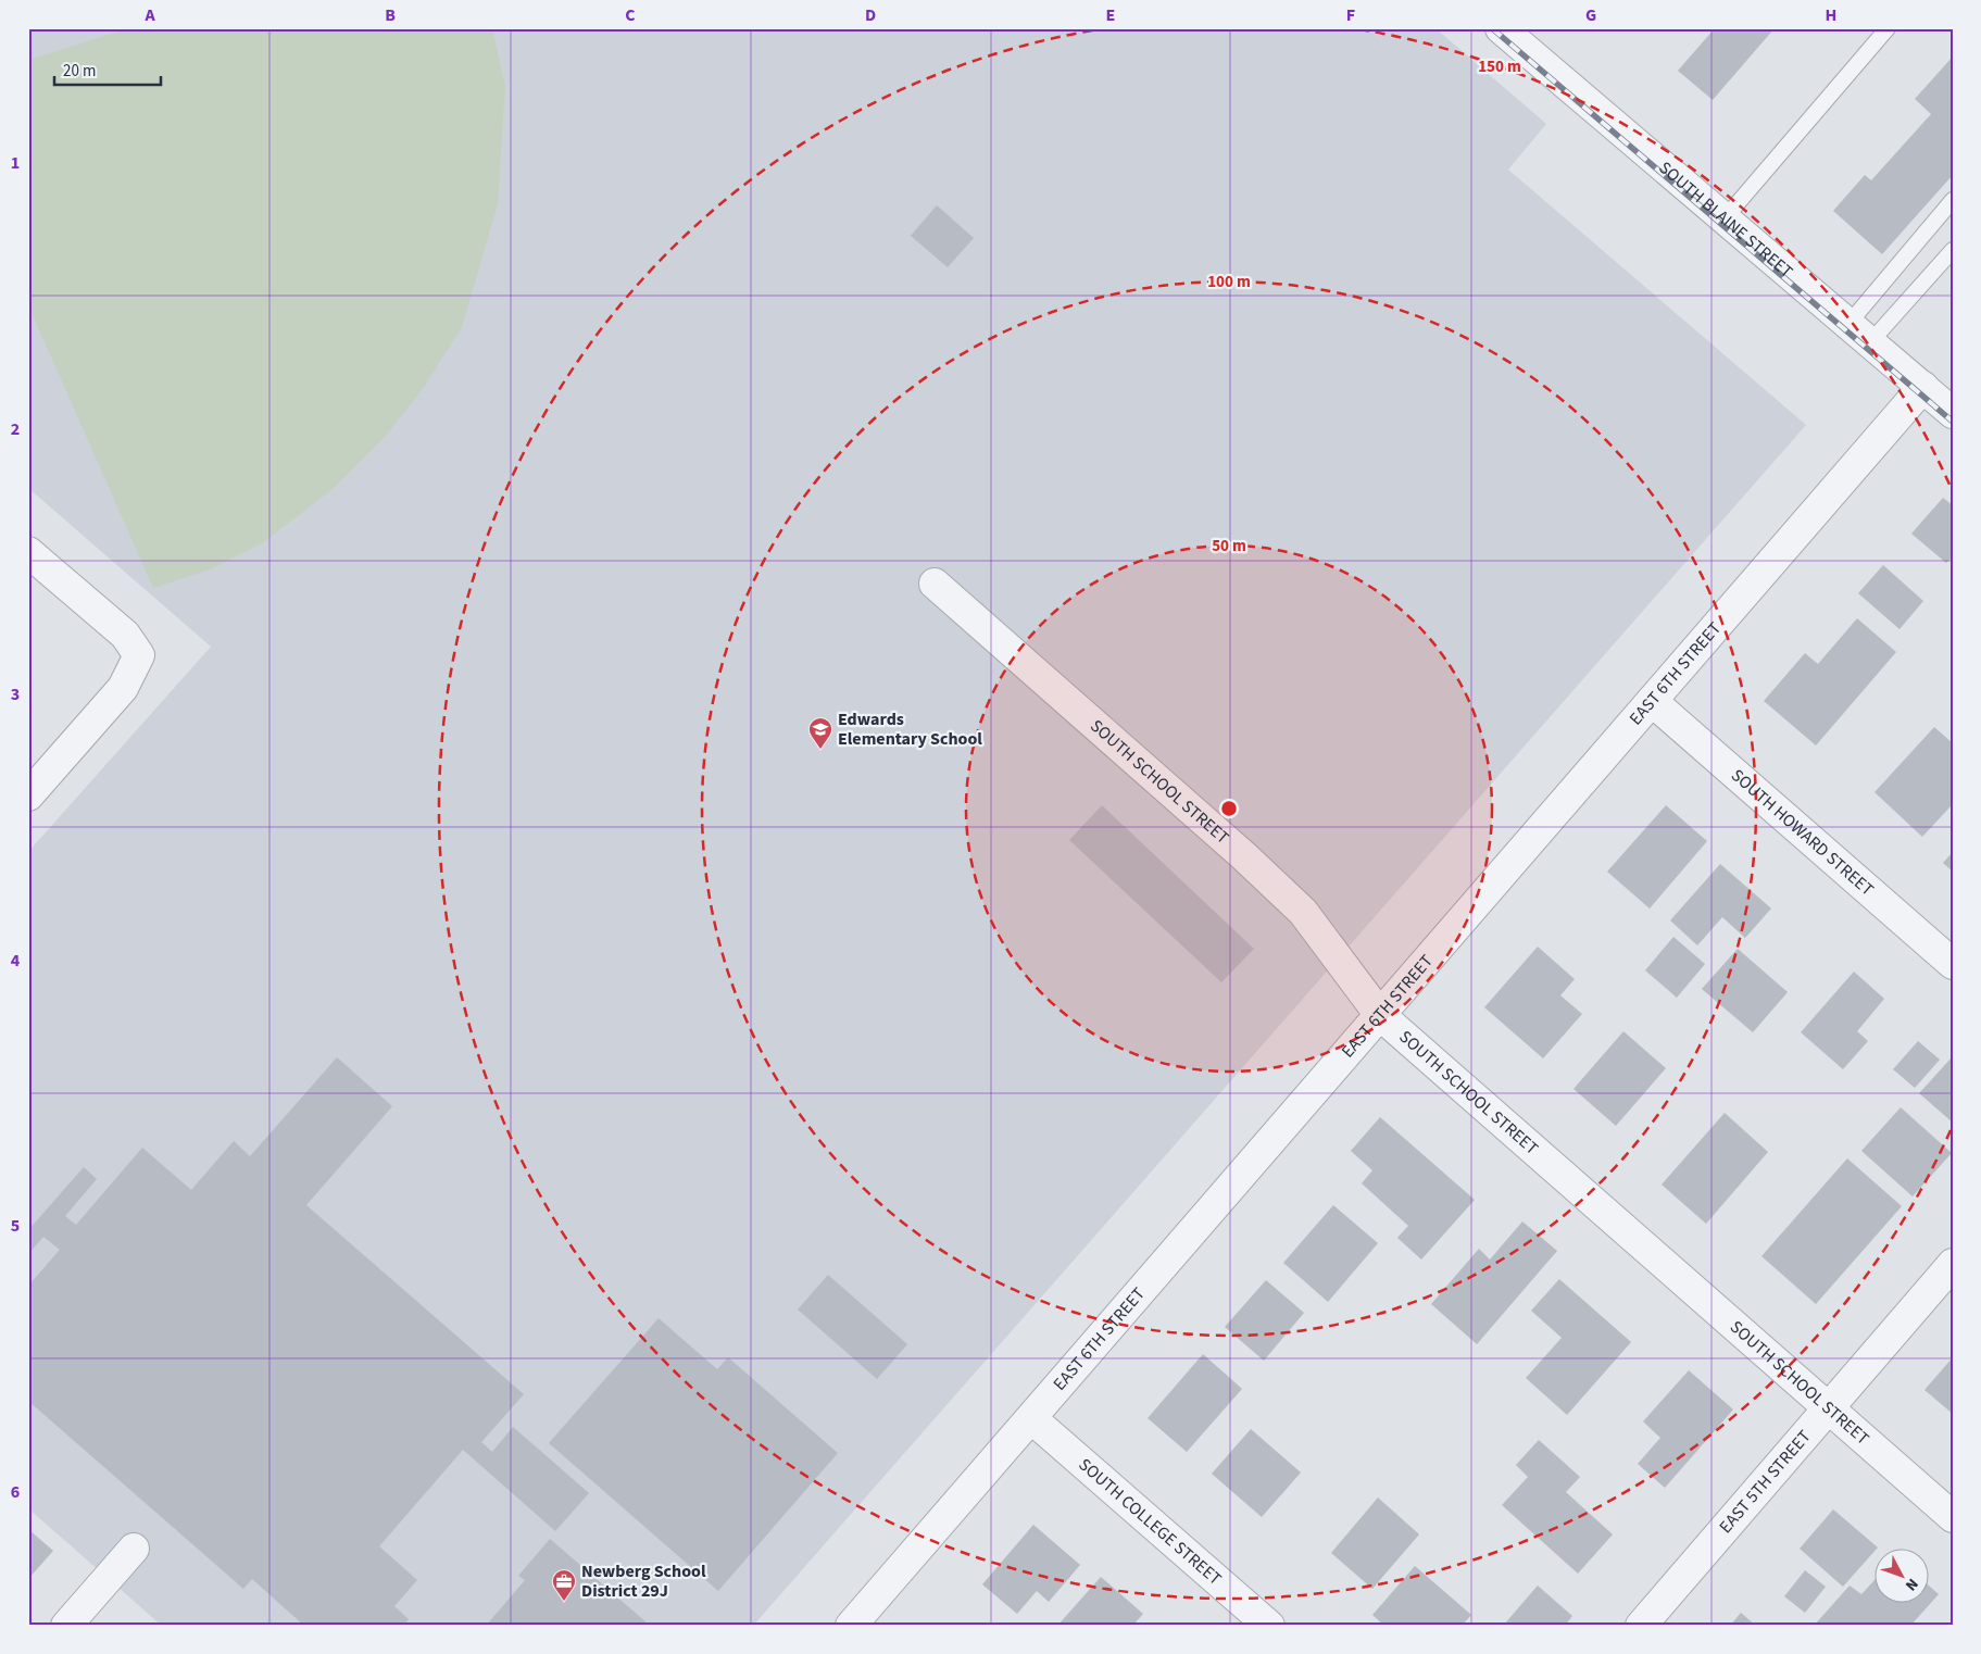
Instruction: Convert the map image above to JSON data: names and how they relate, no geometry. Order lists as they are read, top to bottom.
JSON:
{
  "streets": {
    "street": [
      "SOUTH BLAINE STREET",
      "EAST 6TH STREET",
      "SOUTH SCHOOL STREET",
      "SOUTH HOWARD STREET",
      "EAST 5TH STREET",
      "SOUTH COLLEGE STREET"
    ]
  },
  "crossings": [
    ["SOUTH BLAINE STREET", "EAST 6TH STREET"],
    ["EAST 6TH STREET", "SOUTH SCHOOL STREET"],
    ["EAST 6TH STREET", "SOUTH HOWARD STREET"],
    ["EAST 6TH STREET", "SOUTH COLLEGE STREET"],
    ["SOUTH SCHOOL STREET", "EAST 5TH STREET"]
  ],
  "places": {
    "school or university": ["Edwards Elementary School"],
    "office": ["Newberg School District 29J"]
  },
  "scale_bar": "20 m",
  "north": "bottom right",
  "grid": {
    "columns": [
      "A",
      "B",
      "C",
      "D",
      "E",
      "F",
      "G",
      "H"
    ],
    "rows": [
      "1",
      "2",
      "3",
      "4",
      "5",
      "6"
    ]
  },
  "rings": ["150 m", "100 m", "50 m"]
}
